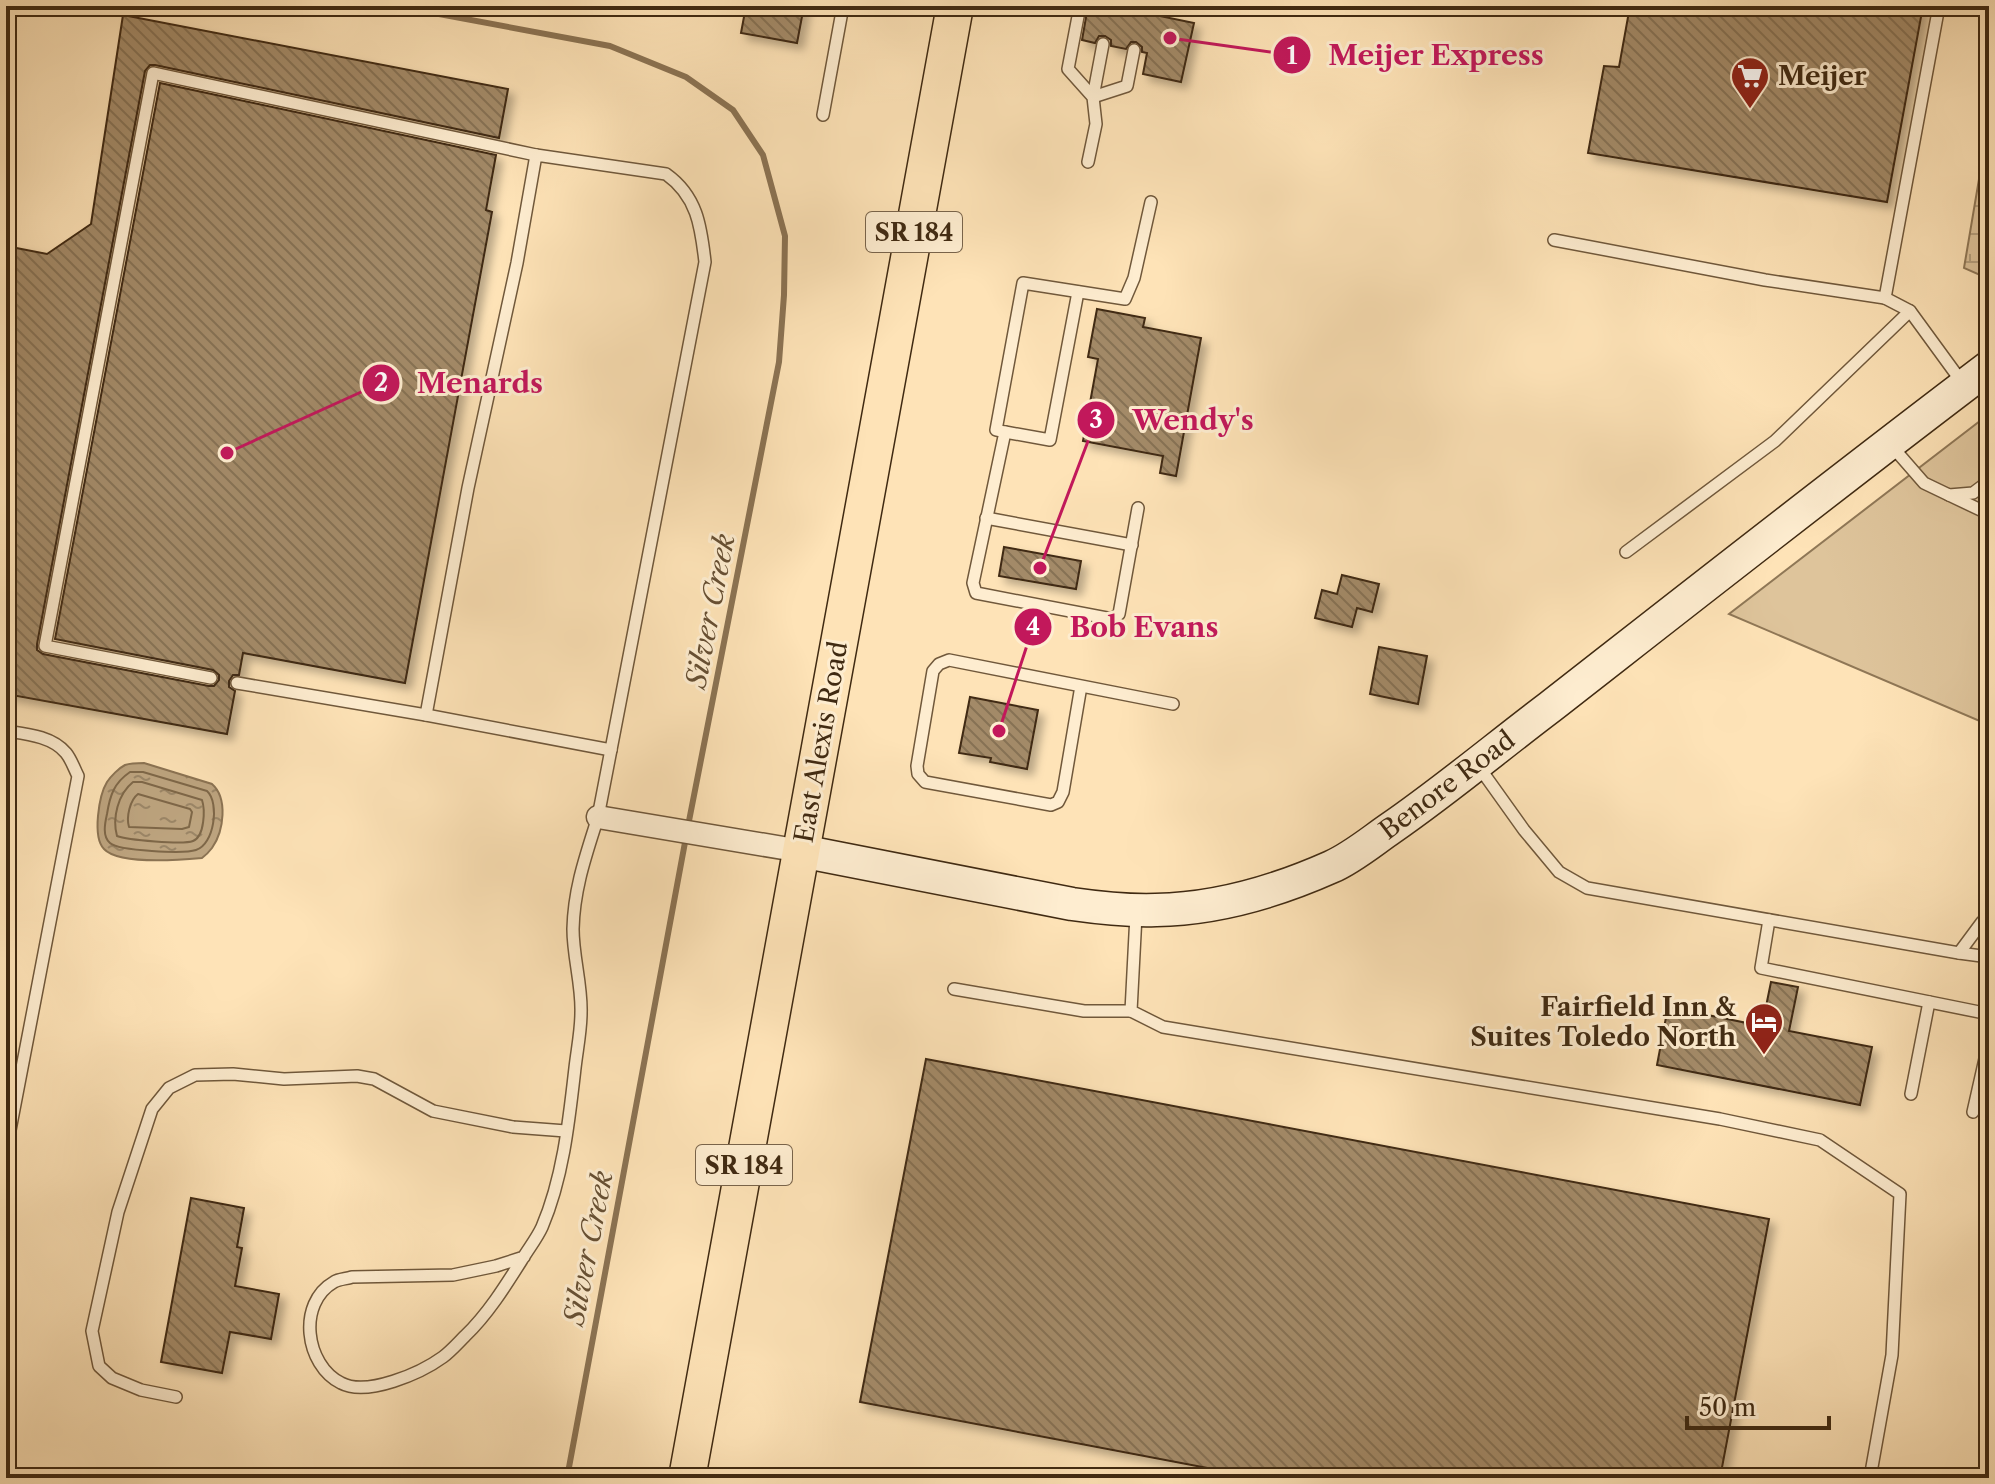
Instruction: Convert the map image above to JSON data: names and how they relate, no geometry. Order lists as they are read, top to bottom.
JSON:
{
  "streets": {
    "main road": ["SR 184", "East Alexis Road", "Benore Road"]
  },
  "crossings": [
    ["East Alexis Road", "Benore Road"]
  ],
  "water": ["Silver Creek"],
  "places": {
    "other": [
      "Meijer Express",
      "Menards",
      "Wendy's",
      "Bob Evans"
    ],
    "supermarket": ["Meijer"],
    "hotel": ["Fairfield Inn & Suites Toledo North"]
  },
  "scale_bar": "50 m"
}
